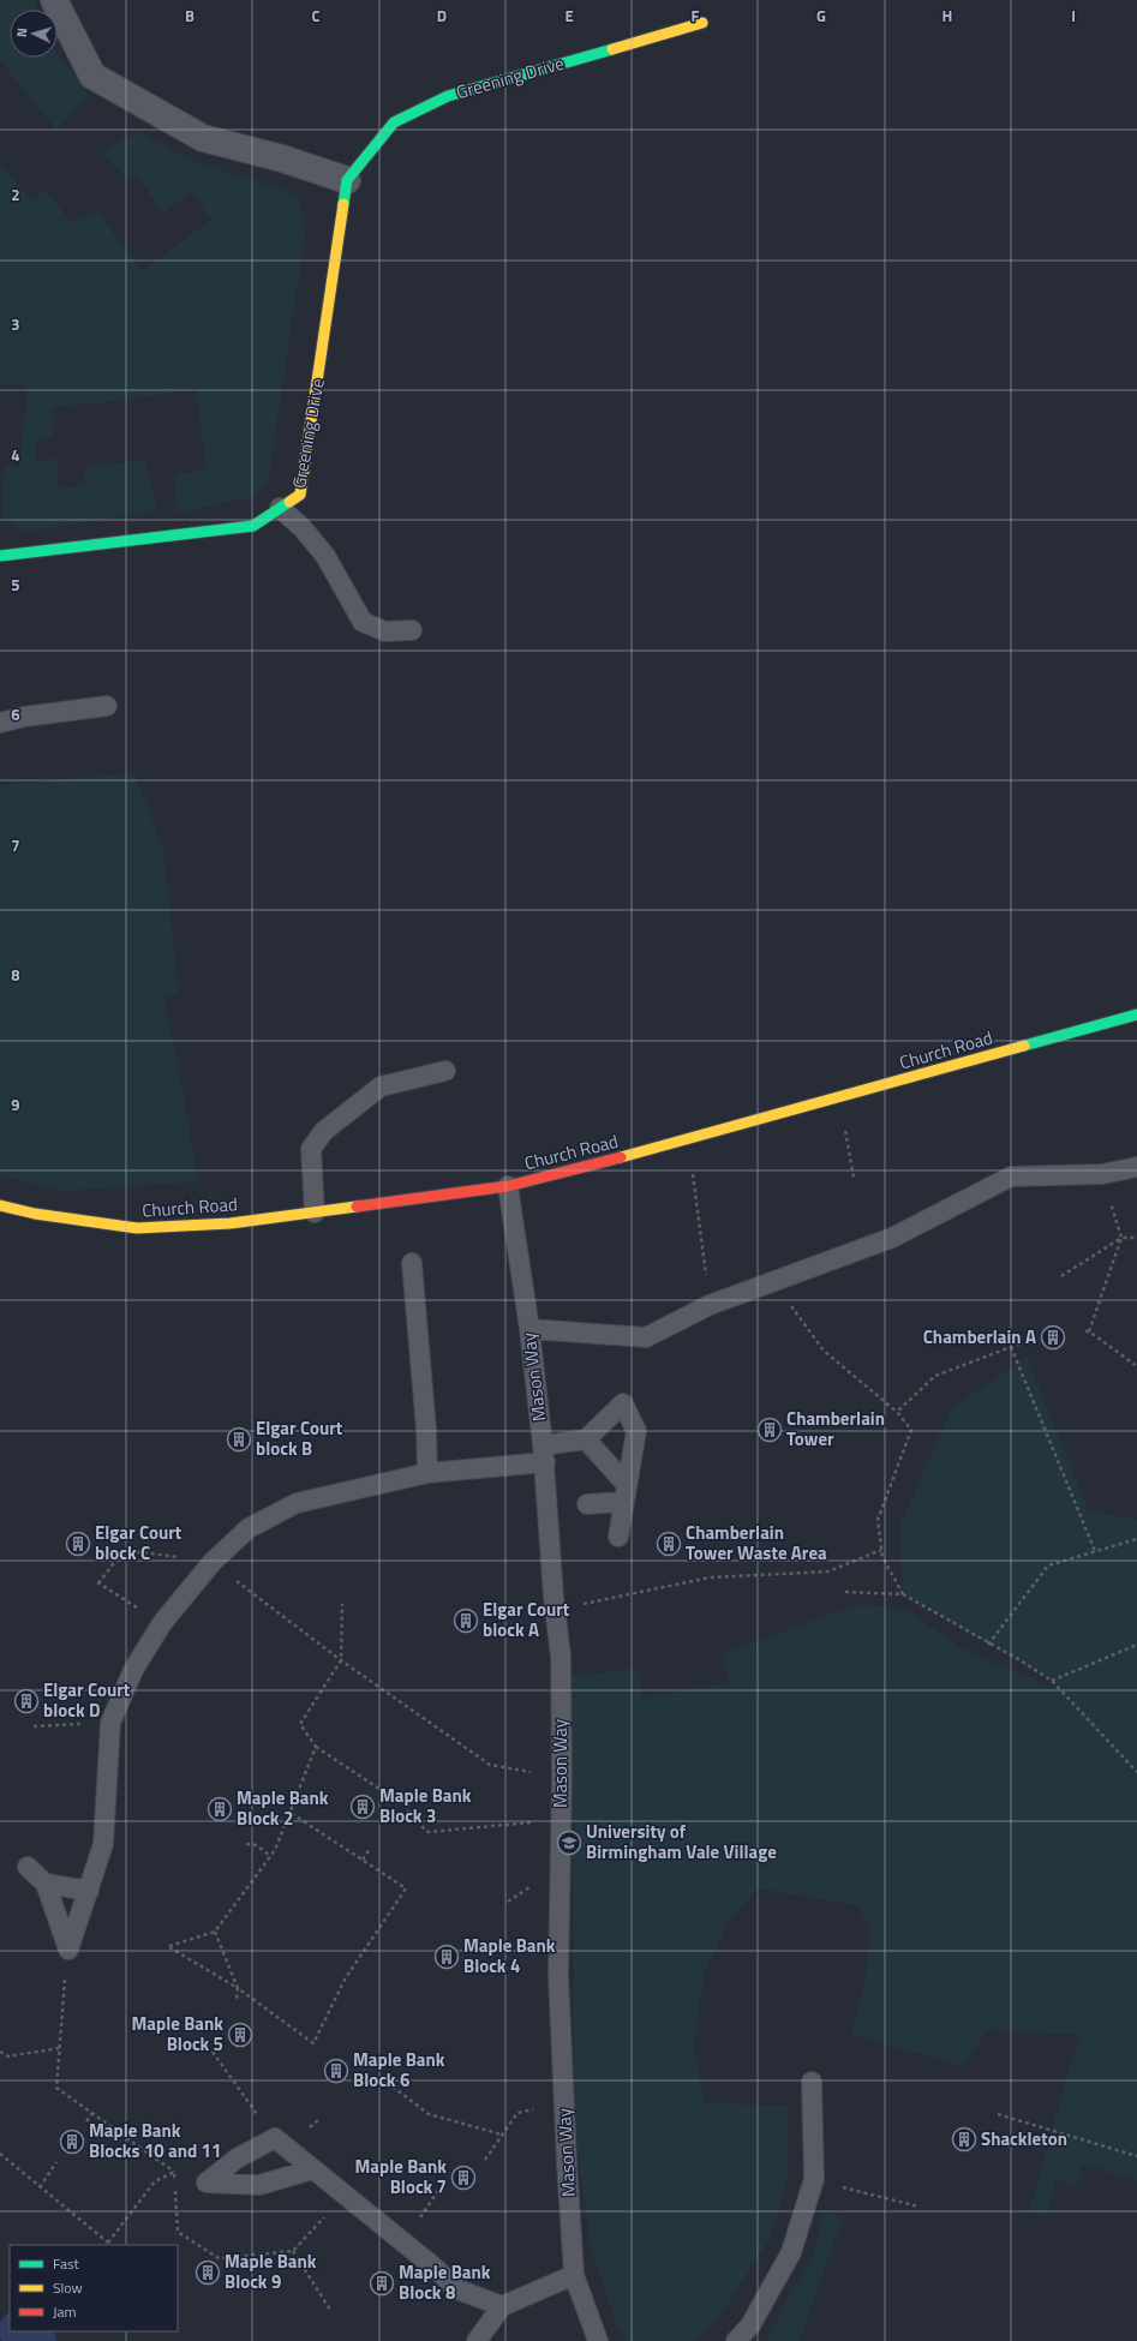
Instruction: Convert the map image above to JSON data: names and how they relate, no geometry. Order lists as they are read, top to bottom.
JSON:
{
  "streets": {
    "main road": ["Greening Drive", "Church Road"],
    "lane": ["Mason Way"]
  },
  "crossings": [
    ["Church Road", "Mason Way"]
  ],
  "places": {
    "building": [
      "Chamberlain A",
      "Chamberlain Tower",
      "Elgar Court block B",
      "Elgar Court block C",
      "Chamberlain Tower Waste Area",
      "Elgar Court block A",
      "Elgar Court block D",
      "Maple Bank Block 3",
      "Maple Bank Block 2",
      "Maple Bank Block 4",
      "Maple Bank Block 5",
      "Maple Bank Block 6",
      "Shackleton",
      "Maple Bank Blocks 10 and 11",
      "Maple Bank Block 7",
      "Maple Bank Block 9",
      "Maple Bank Block 8"
    ],
    "school or university": ["University of Birmingham Vale Village"]
  },
  "legend": ["Fast", "Slow", "Jam"],
  "north": "left",
  "grid": {
    "columns": [
      "B",
      "C",
      "D",
      "E",
      "F",
      "G",
      "H",
      "I"
    ],
    "rows": [
      "2",
      "3",
      "4",
      "5",
      "6",
      "7",
      "8",
      "9"
    ]
  }
}
